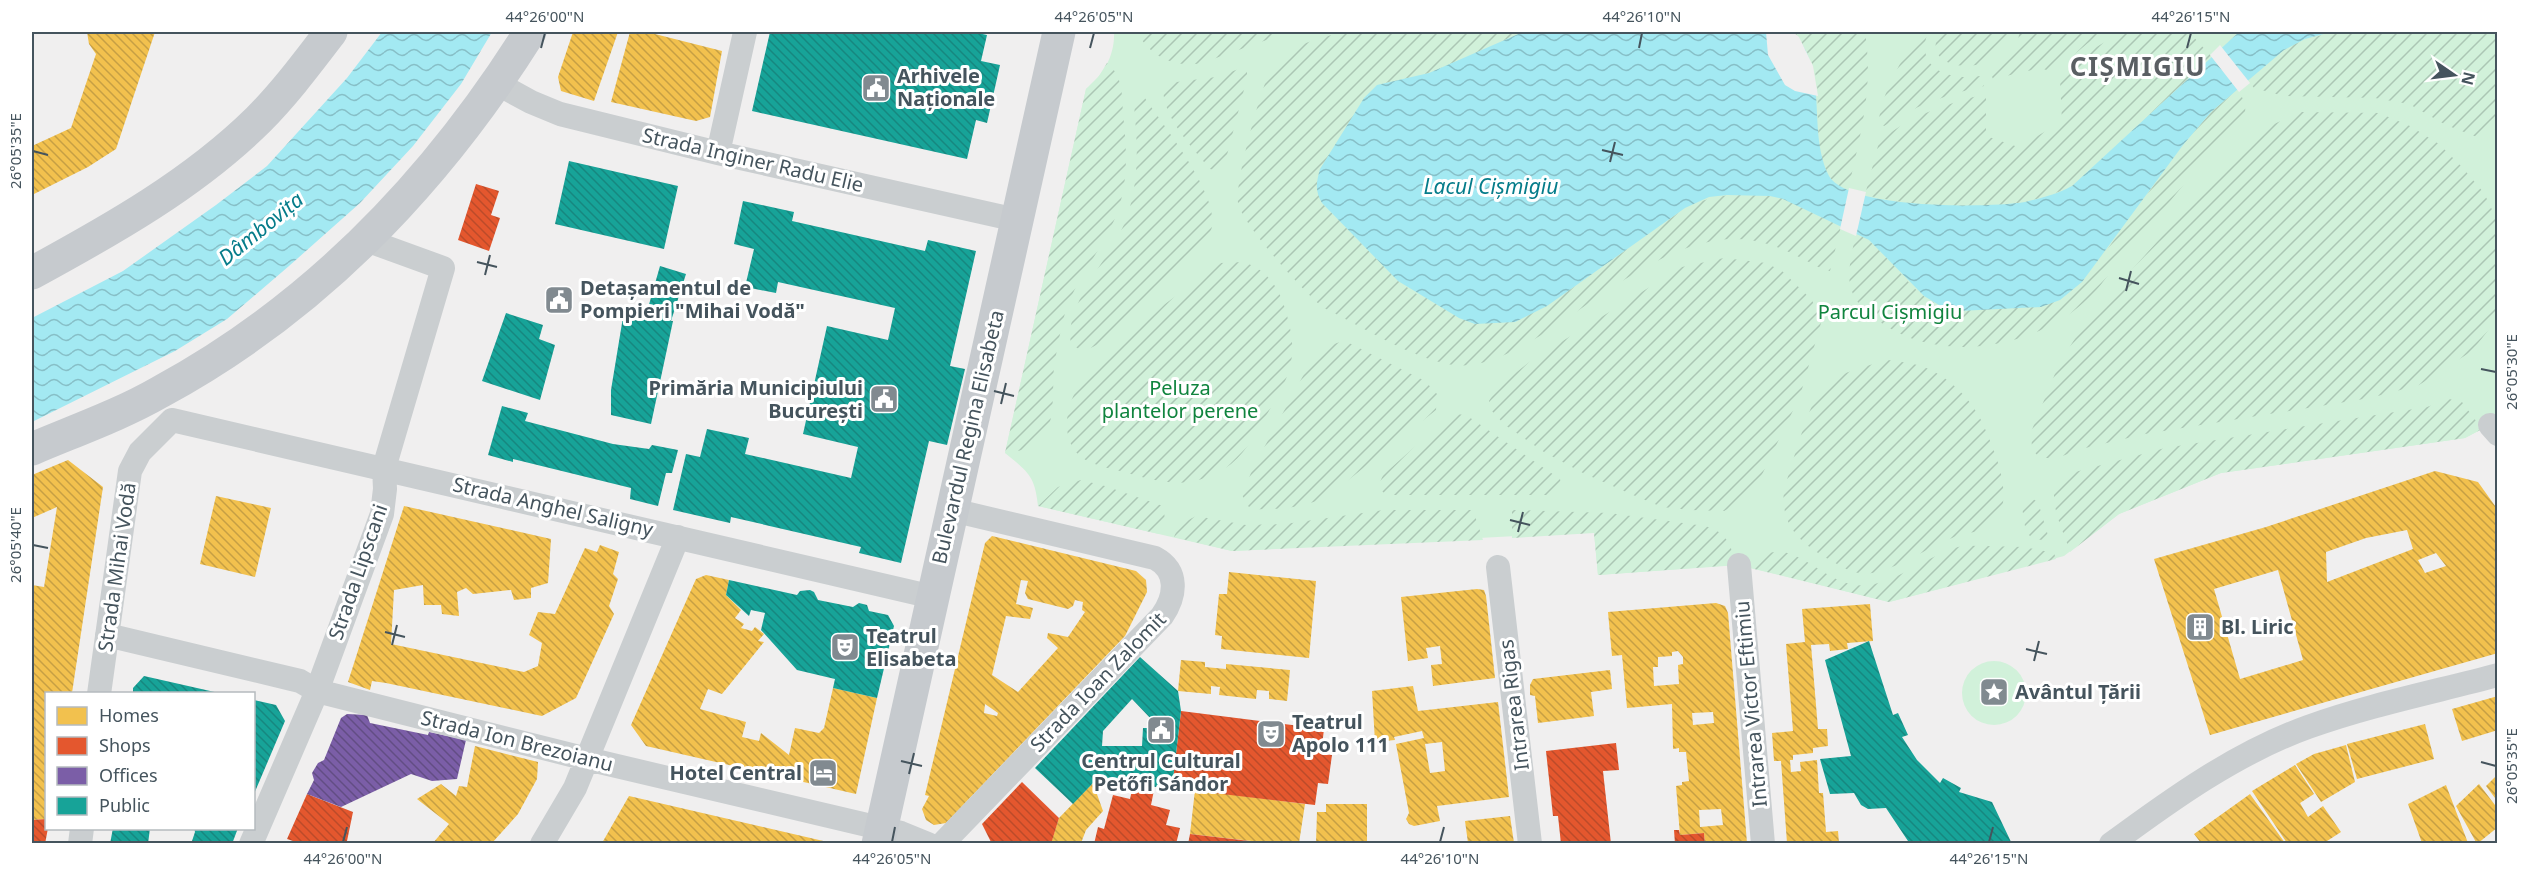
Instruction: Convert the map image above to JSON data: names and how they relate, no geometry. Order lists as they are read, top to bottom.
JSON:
{
  "streets": {
    "main road": ["Bulevardul Regina Elisabeta"],
    "street": [
      "Strada Inginer Radu Elie",
      "Strada Anghel Saligny",
      "Strada Mihai Vodă",
      "Strada Lipscani",
      "Strada Ioan Zalomit",
      "Intrarea Victor Eftimiu",
      "Intrarea Rigas",
      "Strada Ion Brezoianu"
    ]
  },
  "crossings": [
    ["Strada Inginer Radu Elie", "Bulevardul Regina Elisabeta"],
    ["Bulevardul Regina Elisabeta", "Strada Anghel Saligny"],
    ["Bulevardul Regina Elisabeta", "Strada Ioan Zalomit"],
    ["Bulevardul Regina Elisabeta", "Strada Ion Brezoianu"],
    ["Strada Anghel Saligny", "Strada Mihai Vodă"],
    ["Strada Anghel Saligny", "Strada Lipscani"],
    ["Strada Mihai Vodă", "Strada Ion Brezoianu"],
    ["Strada Lipscani", "Strada Ion Brezoianu"]
  ],
  "districts": ["CIȘMIGIU"],
  "water": ["Lacul Cișmigiu", "Dâmbovița"],
  "parks": ["Parcul Cișmigiu", "Peluza plantelor perene"],
  "places": {
    "public building": [
      "Arhivele Naționale",
      "Detașamentul de Pompieri \"Mihai Vodă\"",
      "Primăria Municipiului București",
      "Centrul Cultural Petőfi Sándor"
    ],
    "building": ["Bl. Liric"],
    "theatre": ["Teatrul Elisabeta", "Teatrul Apolo 111"],
    "place": ["Avântul Țării"],
    "hotel": ["Hotel Central"]
  },
  "legend": [
    "Homes",
    "Shops",
    "Offices",
    "Public"
  ],
  "north": "right",
  "coordinates": [
    "44°26'00\"N",
    "44°26'05\"N",
    "44°26'10\"N",
    "44°26'15\"N",
    "26°05'35\"E",
    "26°05'30\"E",
    "26°05'40\"E"
  ]
}
